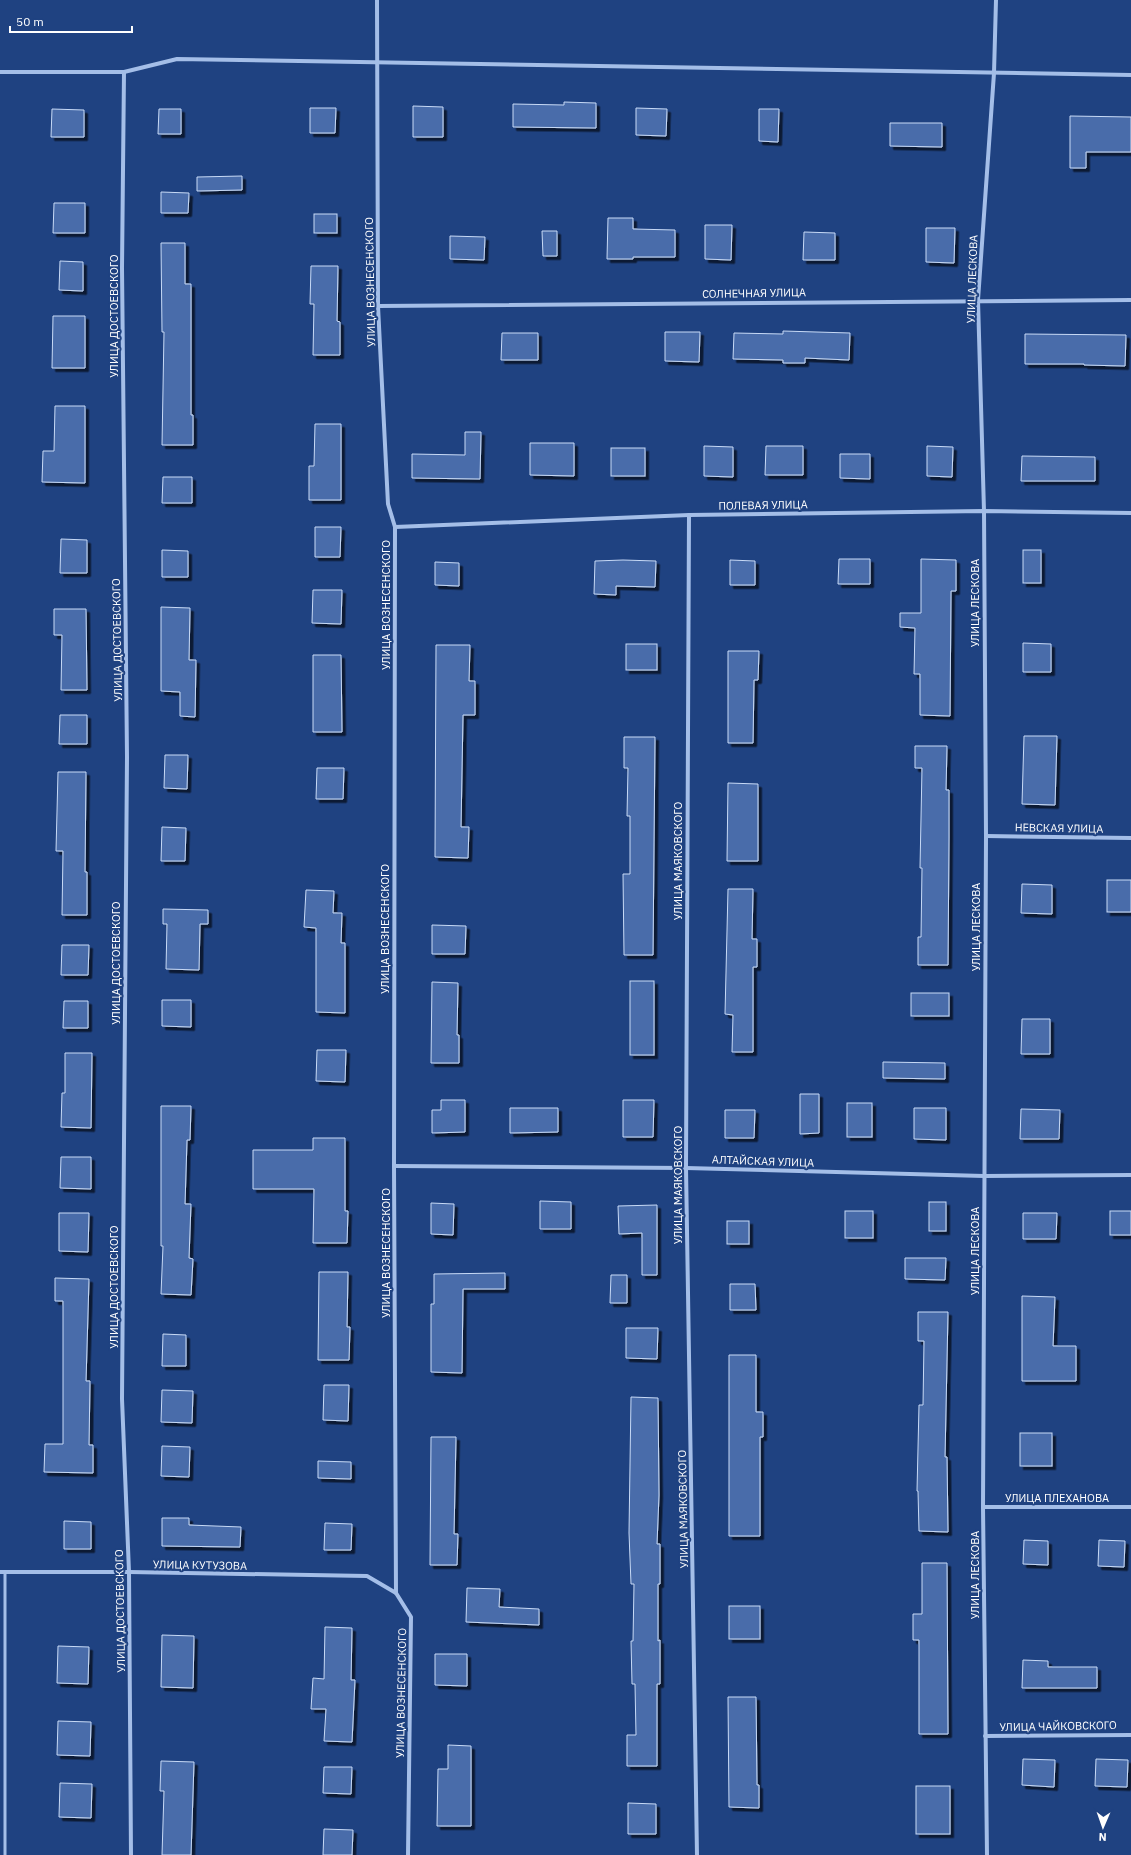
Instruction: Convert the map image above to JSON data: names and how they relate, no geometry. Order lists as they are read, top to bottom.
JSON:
{
  "streets": {
    "street": [
      "УЛИЦА ЛЕСКОВА",
      "УЛИЦА ВОЗНЕСЕНСКОГО",
      "СОЛНЕЧНАЯ УЛИЦА",
      "УЛИЦА ДОСТОЕВСКОГО",
      "ПОЛЕВАЯ УЛИЦА",
      "НЕВСКАЯ УЛИЦА",
      "УЛИЦА МАЯКОВСКОГО",
      "АЛТАЙСКАЯ УЛИЦА",
      "УЛИЦА ПЛЕХАНОВА",
      "УЛИЦА КУТУЗОВА",
      "УЛИЦА ЧАЙКОВСКОГО"
    ]
  },
  "crossings": [
    ["УЛИЦА ЛЕСКОВА", "СОЛНЕЧНАЯ УЛИЦА"],
    ["УЛИЦА ЛЕСКОВА", "ПОЛЕВАЯ УЛИЦА"],
    ["УЛИЦА ЛЕСКОВА", "НЕВСКАЯ УЛИЦА"],
    ["УЛИЦА ЛЕСКОВА", "АЛТАЙСКАЯ УЛИЦА"],
    ["УЛИЦА ЛЕСКОВА", "УЛИЦА ПЛЕХАНОВА"],
    ["УЛИЦА ЛЕСКОВА", "УЛИЦА ЧАЙКОВСКОГО"],
    ["УЛИЦА ВОЗНЕСЕНСКОГО", "СОЛНЕЧНАЯ УЛИЦА"],
    ["УЛИЦА ВОЗНЕСЕНСКОГО", "ПОЛЕВАЯ УЛИЦА"],
    ["УЛИЦА ВОЗНЕСЕНСКОГО", "АЛТАЙСКАЯ УЛИЦА"],
    ["УЛИЦА ВОЗНЕСЕНСКОГО", "УЛИЦА КУТУЗОВА"],
    ["УЛИЦА ДОСТОЕВСКОГО", "УЛИЦА КУТУЗОВА"],
    ["ПОЛЕВАЯ УЛИЦА", "УЛИЦА МАЯКОВСКОГО"],
    ["УЛИЦА МАЯКОВСКОГО", "АЛТАЙСКАЯ УЛИЦА"]
  ],
  "scale_bar": "50 m",
  "north": "bottom"
}
